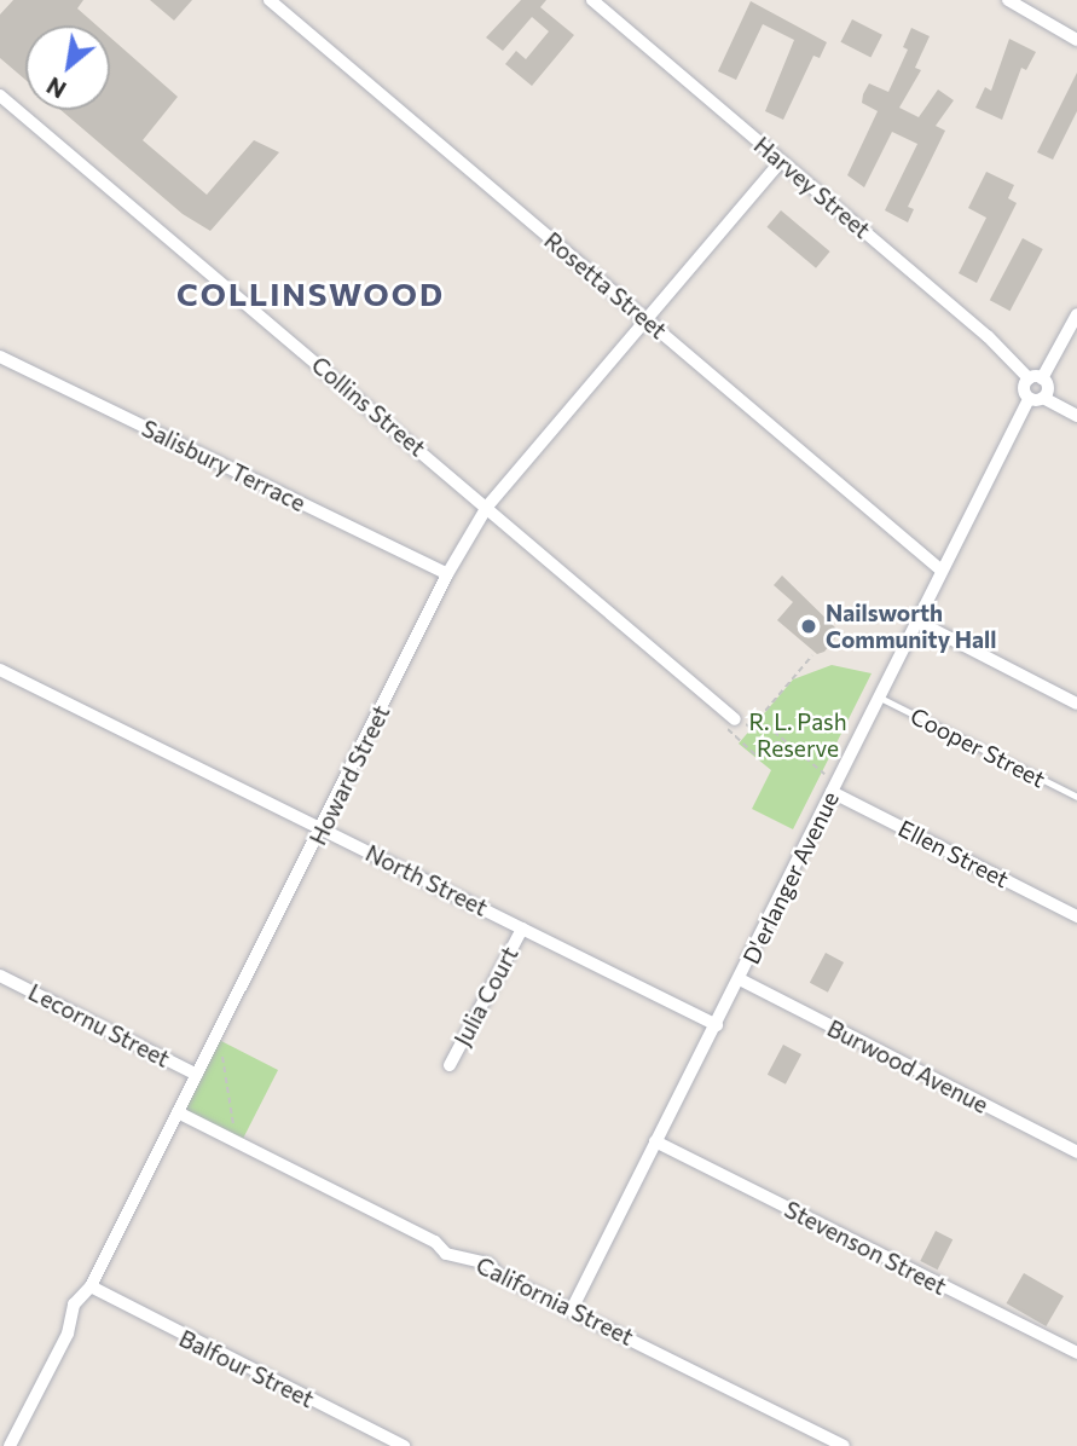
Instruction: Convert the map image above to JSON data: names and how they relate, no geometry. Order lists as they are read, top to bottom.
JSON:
{
  "streets": {
    "street": [
      "Harvey Street",
      "Rosetta Street",
      "Collins Street",
      "Salisbury Terrace",
      "Howard Street",
      "Ellen Street",
      "D'erlanger Avenue",
      "North Street",
      "Julia Court",
      "Lecornu Street",
      "Burwood Avenue",
      "Stevenson Street",
      "California Street",
      "Balfour Street"
    ],
    "lane": ["Cooper Street"]
  },
  "crossings": [
    ["Harvey Street", "Howard Street"],
    ["Rosetta Street", "Howard Street"],
    ["Rosetta Street", "D'erlanger Avenue"],
    ["Collins Street", "Howard Street"],
    ["Salisbury Terrace", "Howard Street"],
    ["Cooper Street", "D'erlanger Avenue"],
    ["Howard Street", "North Street"],
    ["Howard Street", "Lecornu Street"],
    ["Howard Street", "California Street"],
    ["Howard Street", "Balfour Street"],
    ["Ellen Street", "D'erlanger Avenue"],
    ["D'erlanger Avenue", "North Street"],
    ["D'erlanger Avenue", "Burwood Avenue"],
    ["D'erlanger Avenue", "Stevenson Street"],
    ["D'erlanger Avenue", "California Street"],
    ["North Street", "Julia Court"]
  ],
  "districts": ["COLLINSWOOD"],
  "parks": ["R. L. Pash Reserve"],
  "places": ["Nailsworth Community Hall"],
  "north": "bottom left"
}
